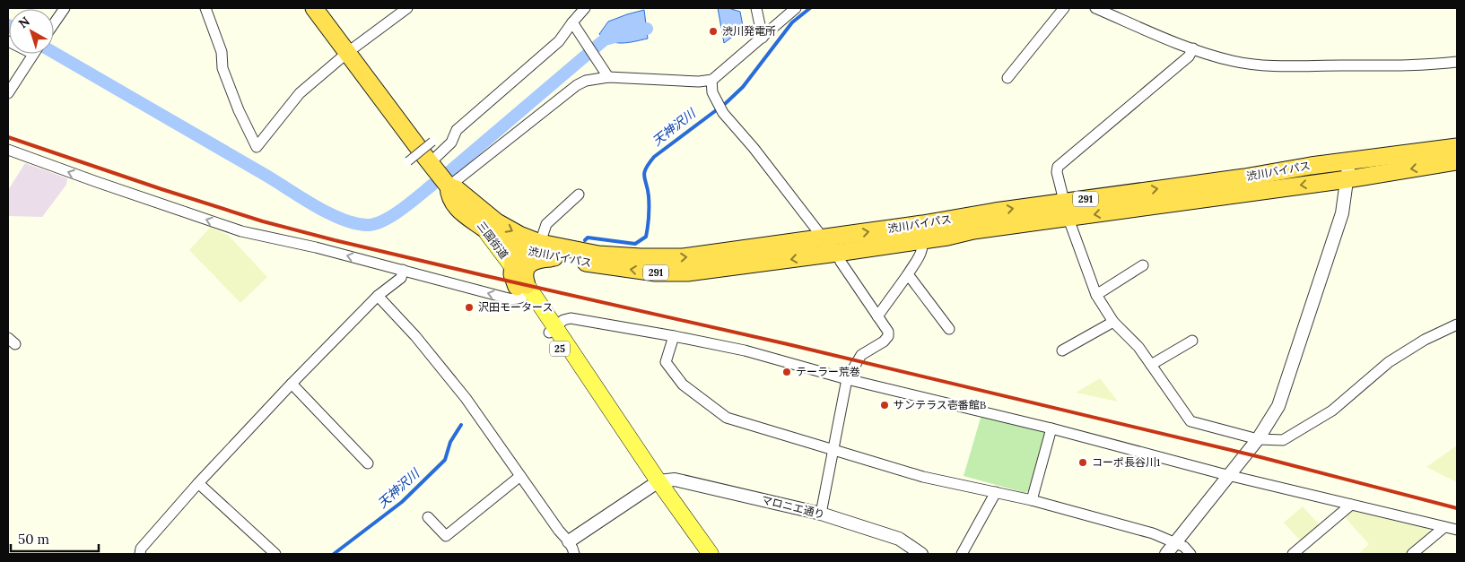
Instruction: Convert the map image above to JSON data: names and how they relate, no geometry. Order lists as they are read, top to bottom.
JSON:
{
  "streets": {
    "highway": ["渋川バイパス", "291", "三国街道"],
    "main road": ["25"],
    "street": ["マロニエ通り"]
  },
  "crossings": [
    ["渋川バイパス", "三国街道"],
    ["三国街道", "マロニエ通り"]
  ],
  "water": ["天神沢川"],
  "places": [
    "渋川発電所",
    "沢田モータース",
    "テーラー荒巻",
    "サンテラス壱番館B",
    "コーポ長谷川1"
  ],
  "scale_bar": "50 m",
  "north": "top left"
}
